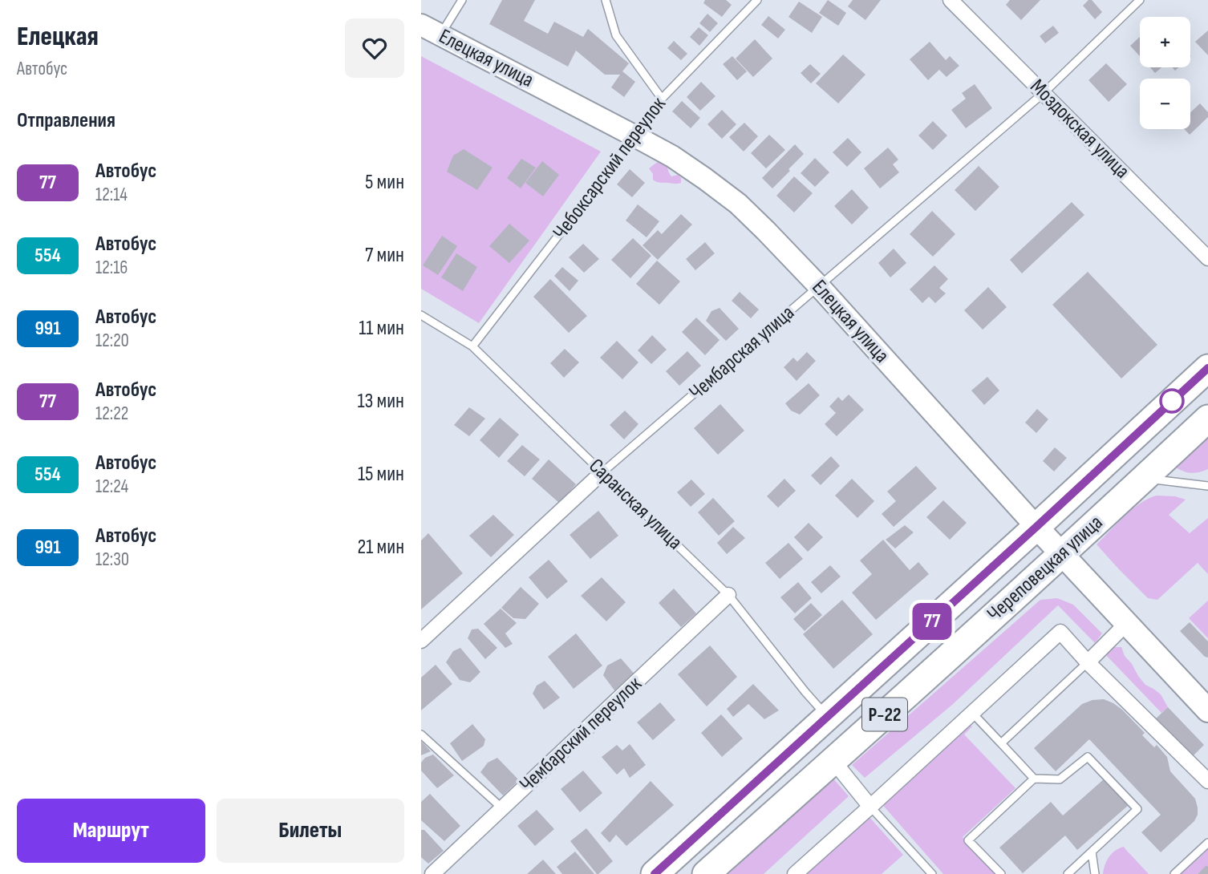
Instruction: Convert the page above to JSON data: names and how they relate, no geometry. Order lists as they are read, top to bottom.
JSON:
{
  "streets": {
    "highway": ["Череповецкая улица", "Р-22"],
    "main road": ["Елецкая улица"],
    "street": ["Моздокская улица", "Чембарская улица", "Чембарский переулок"],
    "lane": ["Чебоксарский переулок", "Саранская улица"]
  },
  "crossings": [
    ["Елецкая улица", "Чебоксарский переулок"],
    ["Елецкая улица", "Чембарская улица"],
    ["Елецкая улица", "Череповецкая улица"],
    ["Моздокская улица", "Чембарская улица"],
    ["Чебоксарский переулок", "Саранская улица"],
    ["Чембарская улица", "Саранская улица"],
    ["Саранская улица", "Череповецкая улица"],
    ["Саранская улица", "Чембарский переулок"]
  ],
  "lines": ["bus line 77"],
  "page": {
    "heading": [
      ["Елецкая", "Автобус"],
      "Отправления"
    ],
    "on_map": "77",
    "map_buttons": ["+", "−"],
    "list": [
      {
        "mark": "77",
        "name": "Автобус",
        "note": "12:14",
        "value": "5 мин"
      },
      {
        "mark": "554",
        "name": "Автобус",
        "note": "12:16",
        "value": "7 мин"
      },
      {
        "mark": "991",
        "name": "Автобус",
        "note": "12:20",
        "value": "11 мин"
      },
      {
        "mark": "77",
        "name": "Автобус",
        "note": "12:22",
        "value": "13 мин"
      },
      {
        "mark": "554",
        "name": "Автобус",
        "note": "12:24",
        "value": "15 мин"
      },
      {
        "mark": "991",
        "name": "Автобус",
        "note": "12:30",
        "value": "21 мин"
      }
    ],
    "buttons": ["Маршрут", "Билеты"]
  }
}
